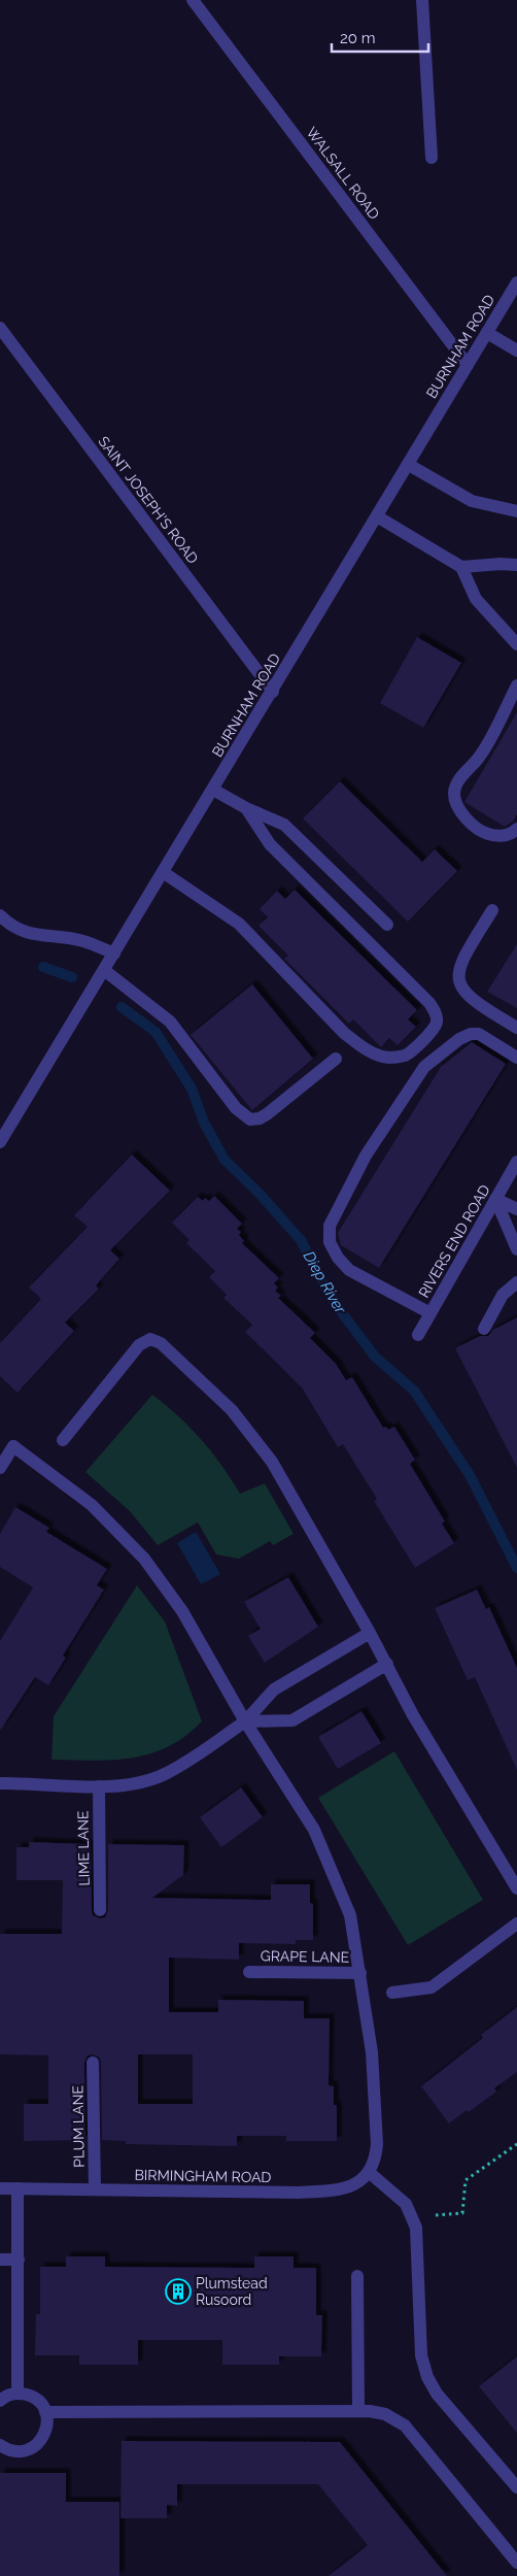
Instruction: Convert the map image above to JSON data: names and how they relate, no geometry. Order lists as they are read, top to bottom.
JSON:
{
  "streets": {
    "street": [
      "WALSALL ROAD",
      "BURNHAM ROAD",
      "SAINT JOSEPH'S ROAD",
      "RIVERS END ROAD",
      "LIME LANE",
      "GRAPE LANE",
      "PLUM LANE",
      "BIRMINGHAM ROAD"
    ]
  },
  "crossings": [
    ["WALSALL ROAD", "BURNHAM ROAD"],
    ["BURNHAM ROAD", "SAINT JOSEPH'S ROAD"],
    ["PLUM LANE", "BIRMINGHAM ROAD"]
  ],
  "water": ["Diep River"],
  "places": {
    "building": ["Plumstead Rusoord"]
  },
  "scale_bar": "20 m"
}
